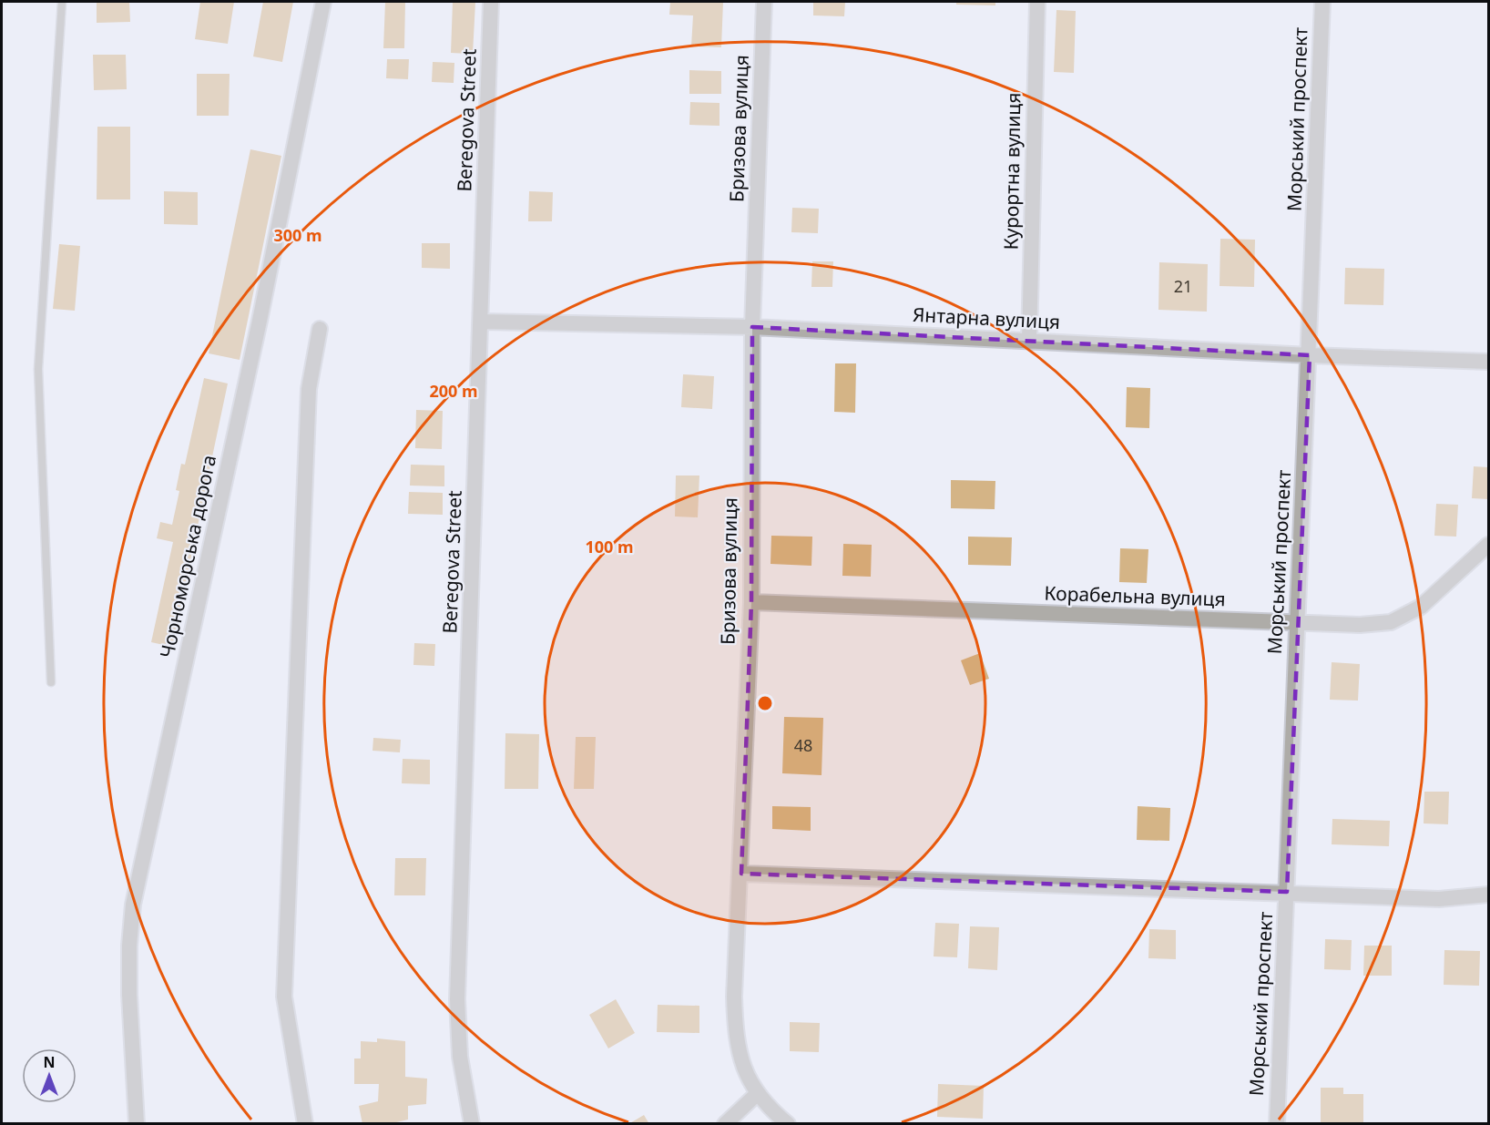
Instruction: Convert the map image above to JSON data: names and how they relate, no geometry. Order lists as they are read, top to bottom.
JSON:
{
  "streets": {
    "street": [
      "Морський проспект",
      "Beregova Street",
      "Бризова вулиця",
      "Курортна вулиця",
      "Янтарна вулиця",
      "Чорноморська дорога",
      "Корабельна вулиця"
    ]
  },
  "crossings": [
    ["Морський проспект", "Янтарна вулиця"],
    ["Морський проспект", "Корабельна вулиця"],
    ["Beregova Street", "Янтарна вулиця"],
    ["Бризова вулиця", "Янтарна вулиця"],
    ["Бризова вулиця", "Корабельна вулиця"],
    ["Курортна вулиця", "Янтарна вулиця"]
  ],
  "house_numbers": ["21", "48"],
  "north": "top",
  "rings": ["300 m", "200 m", "100 m"]
}
